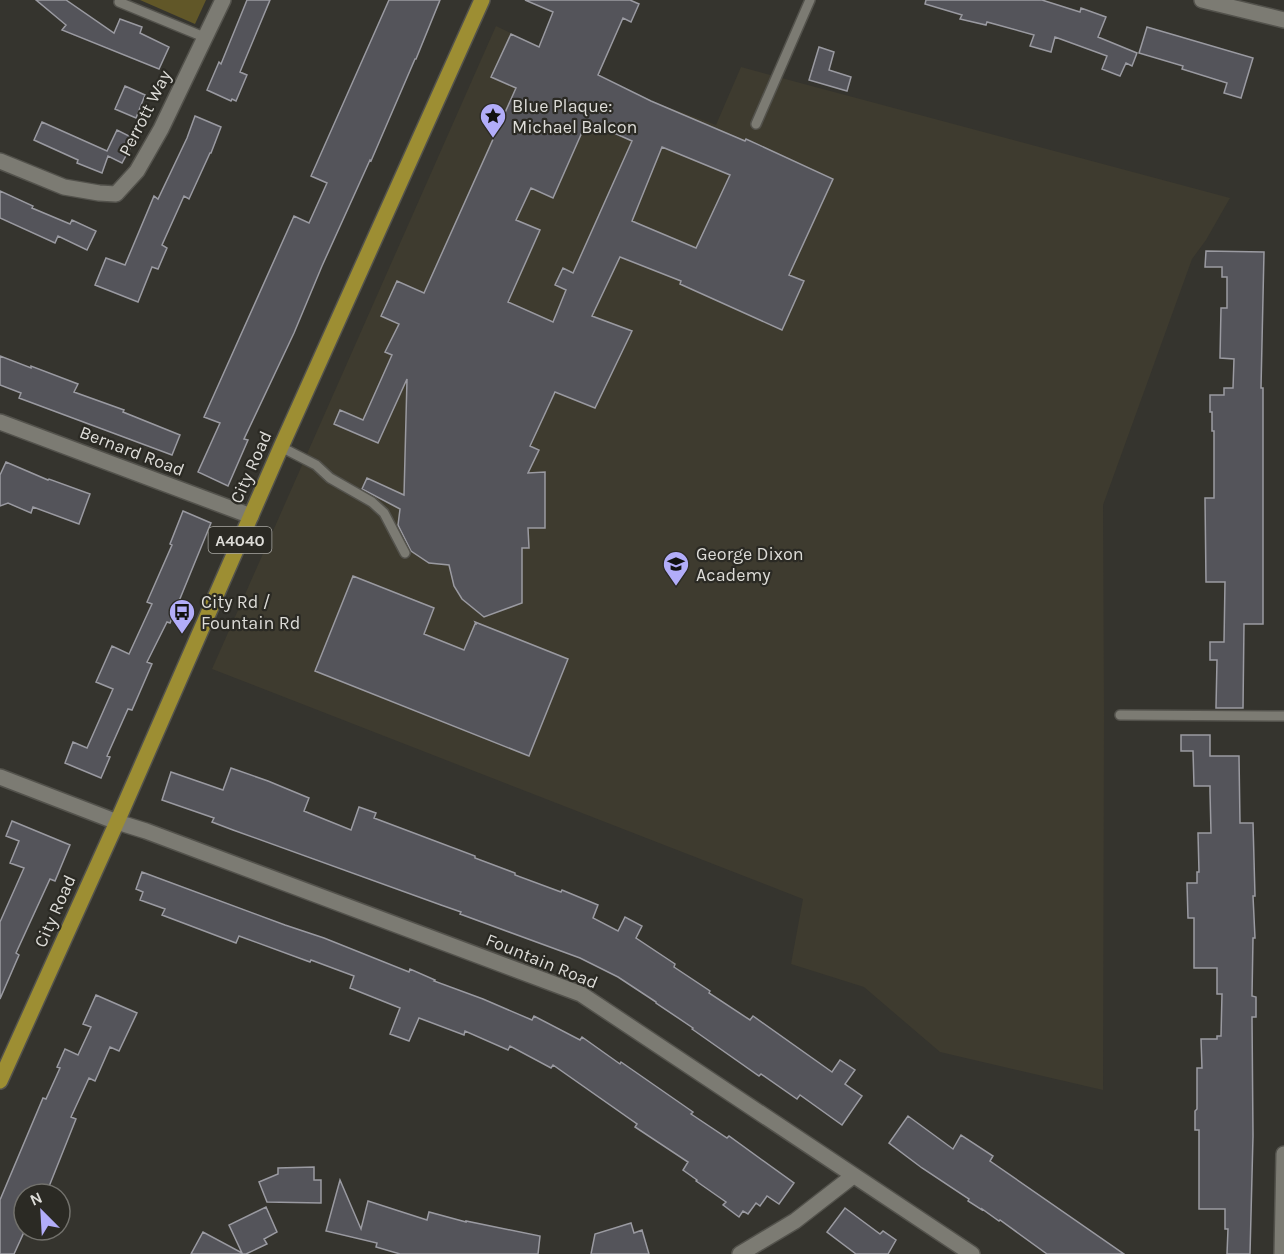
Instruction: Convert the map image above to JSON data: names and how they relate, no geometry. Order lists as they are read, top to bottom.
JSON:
{
  "streets": {
    "main road": ["City Road", "A4040"],
    "street": ["Perrott Way", "Bernard Road", "Fountain Road"]
  },
  "crossings": [
    ["Bernard Road", "City Road"],
    ["City Road", "Fountain Road"]
  ],
  "places": {
    "place": ["Blue Plaque: Michael Balcon"],
    "school or university": ["George Dixon Academy"],
    "bus stop": ["City Rd / Fountain Rd"]
  },
  "north": "top left"
}
